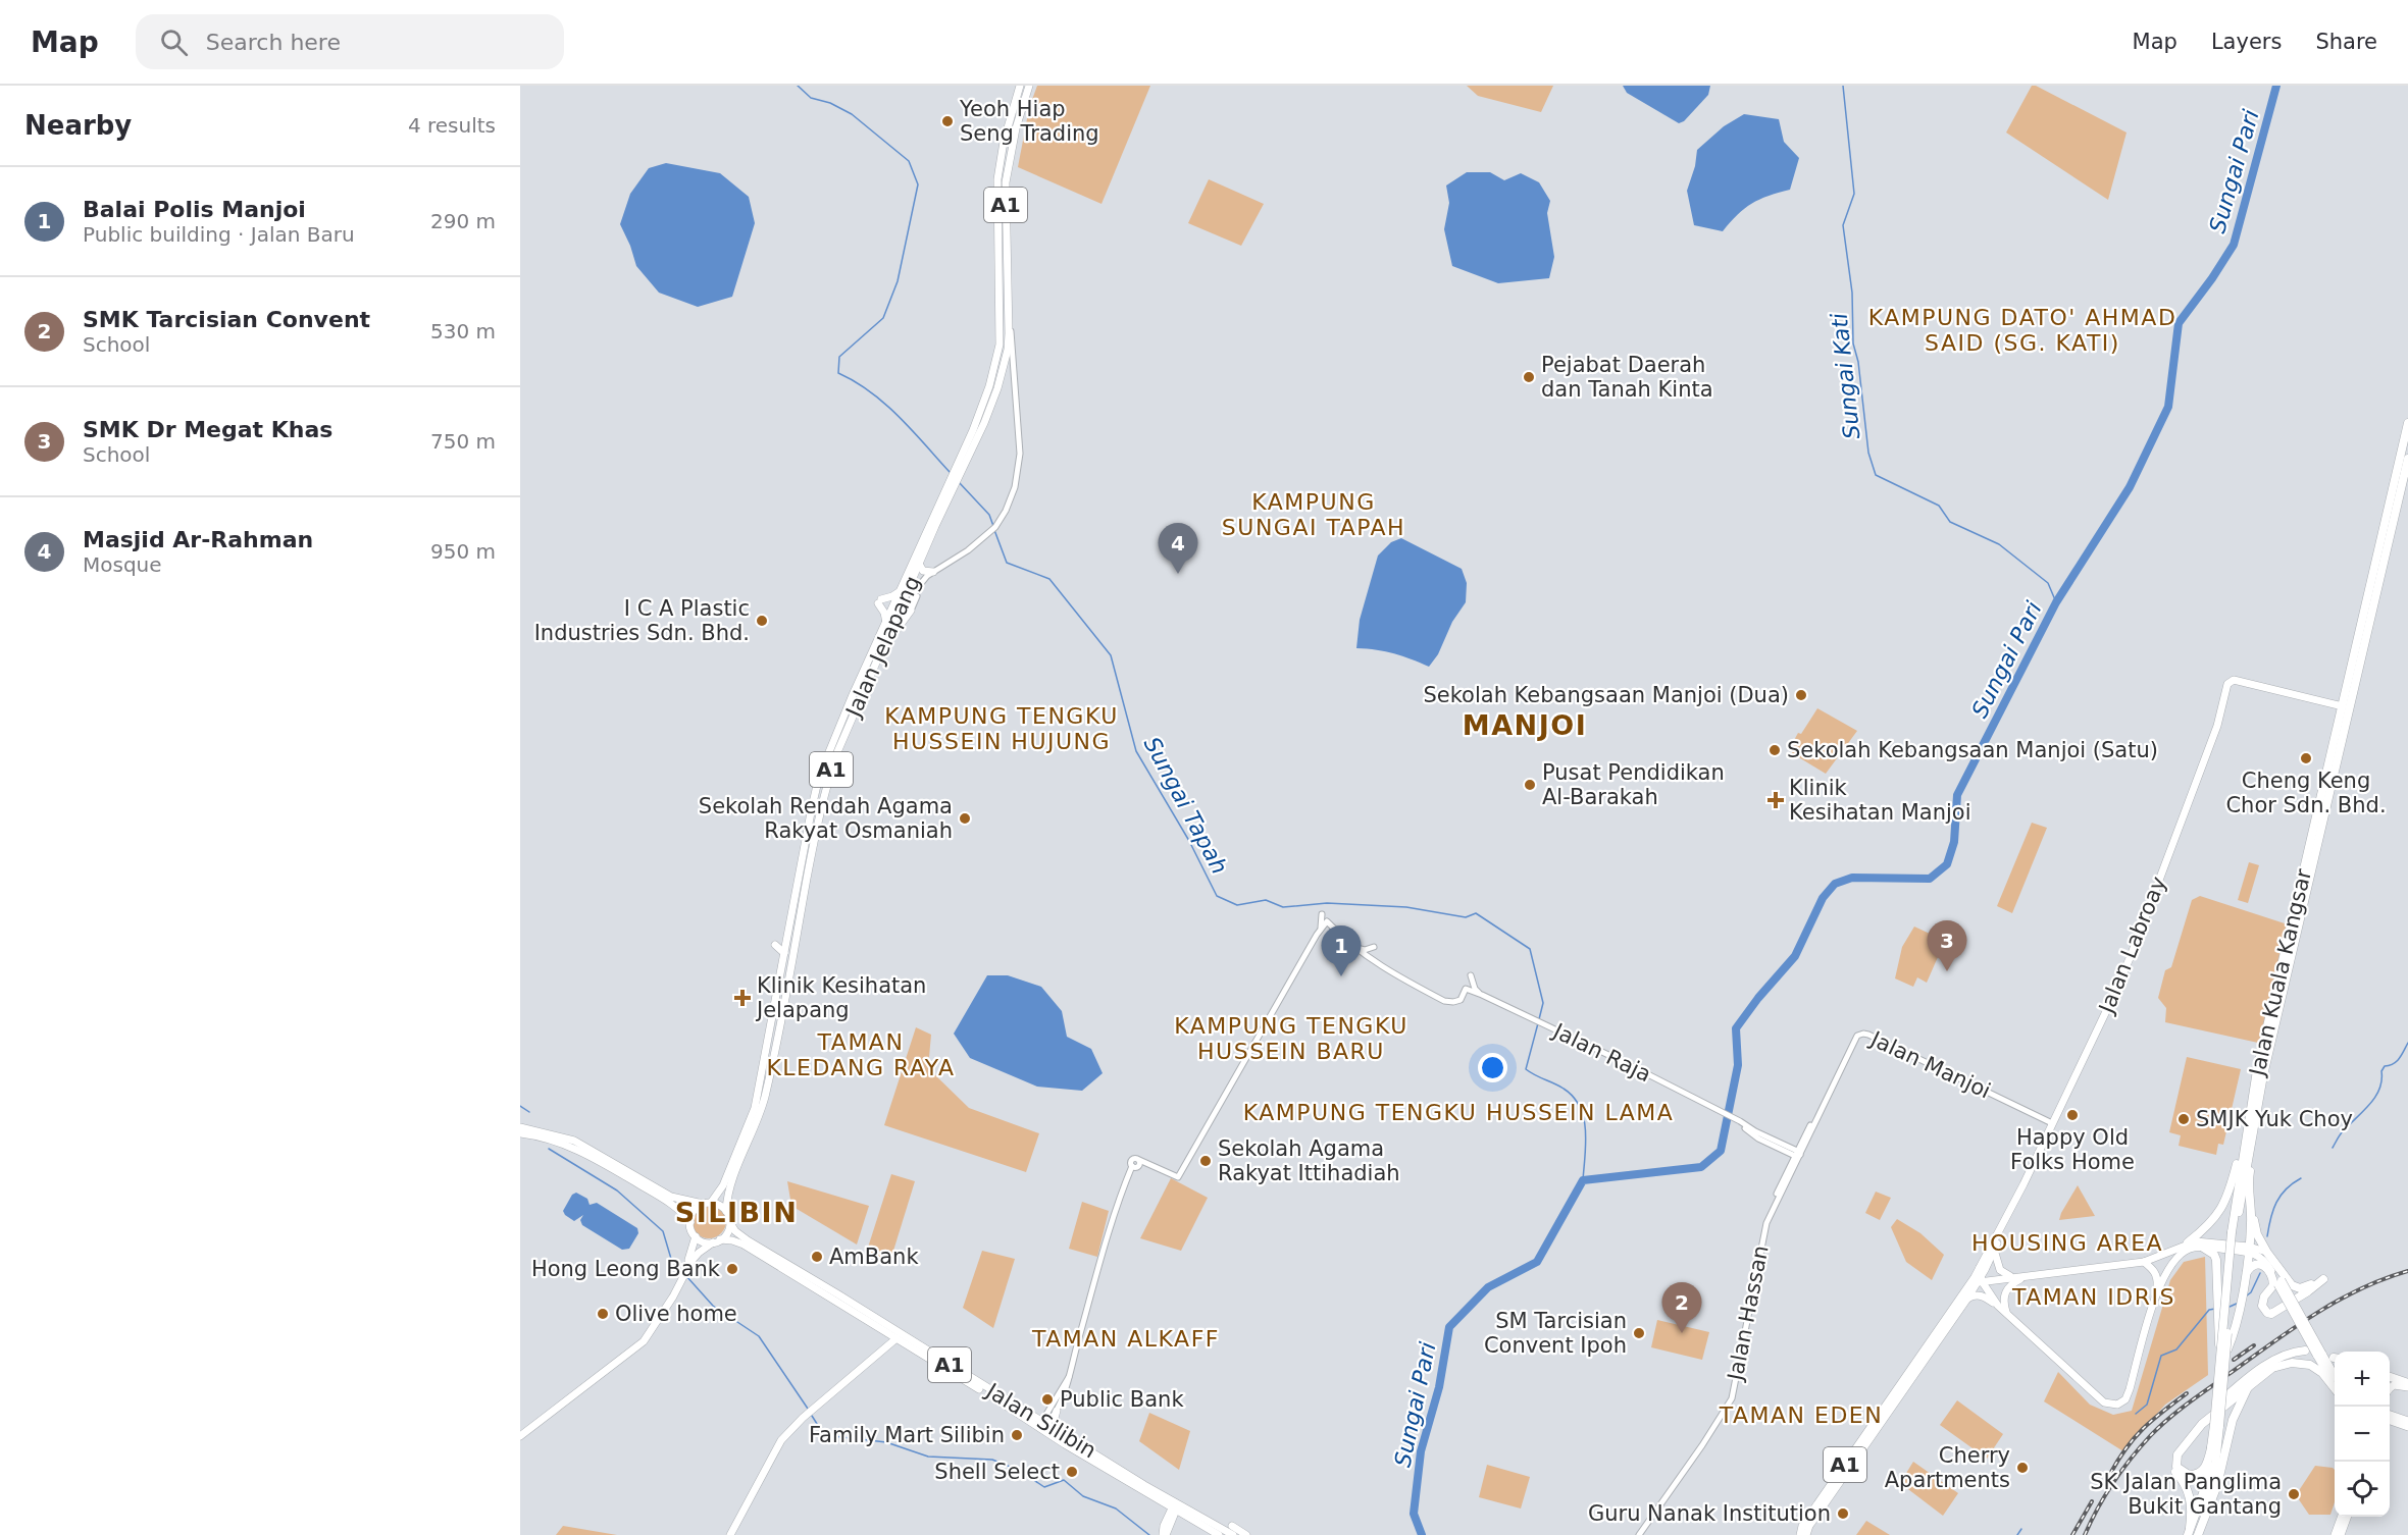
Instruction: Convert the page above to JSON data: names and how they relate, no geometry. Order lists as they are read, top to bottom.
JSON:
{
  "streets": {
    "highway": ["Jalan Kuala Kangsar"],
    "main road": [
      "A1",
      "Jalan Jelapang",
      "Jalan Labroay",
      "Jalan Silibin"
    ],
    "street": ["Jalan Raja", "Jalan Manjoi", "Jalan Hassan"]
  },
  "crossings": [
    ["A1", "Jalan Jelapang"],
    ["A1", "Jalan Labroay"],
    ["A1", "Jalan Silibin"],
    ["Jalan Jelapang", "Jalan Silibin"],
    ["Jalan Labroay", "Jalan Manjoi"],
    ["Jalan Raja", "Jalan Manjoi"],
    ["Jalan Raja", "Jalan Hassan"],
    ["Jalan Manjoi", "Jalan Hassan"]
  ],
  "districts": [
    "KAMPUNG DATO' AHMAD SAID (SG. KATI)",
    "KAMPUNG SUNGAI TAPAH",
    "KAMPUNG TENGKU HUSSEIN HUJUNG",
    "MANJOI",
    "KAMPUNG TENGKU HUSSEIN BARU",
    "TAMAN KLEDANG RAYA",
    "KAMPUNG TENGKU HUSSEIN LAMA",
    "SILIBIN",
    "HOUSING AREA",
    "TAMAN IDRIS",
    "TAMAN ALKAFF",
    "TAMAN EDEN"
  ],
  "water": ["Sungai Pari", "Sungai Kati", "Sungai Tapah"],
  "places": {
    "other": [
      "Yeoh Hiap Seng Trading",
      "Pejabat Daerah dan Tanah Kinta",
      "I C A Plastic Industries Sdn. Bhd.",
      "Sekolah Kebangsaan Manjoi (Dua)",
      "Sekolah Kebangsaan Manjoi (Satu)",
      "Cheng Keng Chor Sdn. Bhd.",
      "Pusat Pendidikan Al-Barakah",
      "Sekolah Rendah Agama Rakyat Osmaniah",
      "Happy Old Folks Home",
      "SMJK Yuk Choy",
      "Sekolah Agama Rakyat Ittihadiah",
      "AmBank",
      "Hong Leong Bank",
      "Olive home",
      "SM Tarcisian Convent Ipoh",
      "Public Bank",
      "Family Mart Silibin",
      "Cherry Apartments",
      "Shell Select",
      "SK Jalan Panglima Bukit Gantang",
      "Guru Nanak Institution"
    ],
    "health": ["Klinik Kesihatan Manjoi", "Klinik Kesihatan Jelapang"]
  },
  "page": {
    "header": "Map",
    "search": "Search here",
    "nav": ["Map", "Layers", "Share"],
    "heading": ["Nearby", "4 results"],
    "list": [
      {
        "mark": "1",
        "name": "Balai Polis Manjoi",
        "note": "Public building · Jalan Baru",
        "value": "290 m"
      },
      {
        "mark": "2",
        "name": "SMK Tarcisian Convent",
        "note": "School",
        "value": "530 m"
      },
      {
        "mark": "3",
        "name": "SMK Dr Megat Khas",
        "note": "School",
        "value": "750 m"
      },
      {
        "mark": "4",
        "name": "Masjid Ar-Rahman",
        "note": "Mosque",
        "value": "950 m"
      }
    ],
    "pins": [
      "4",
      "3",
      "1",
      "2"
    ],
    "map_buttons": ["+", "−"]
  }
}
